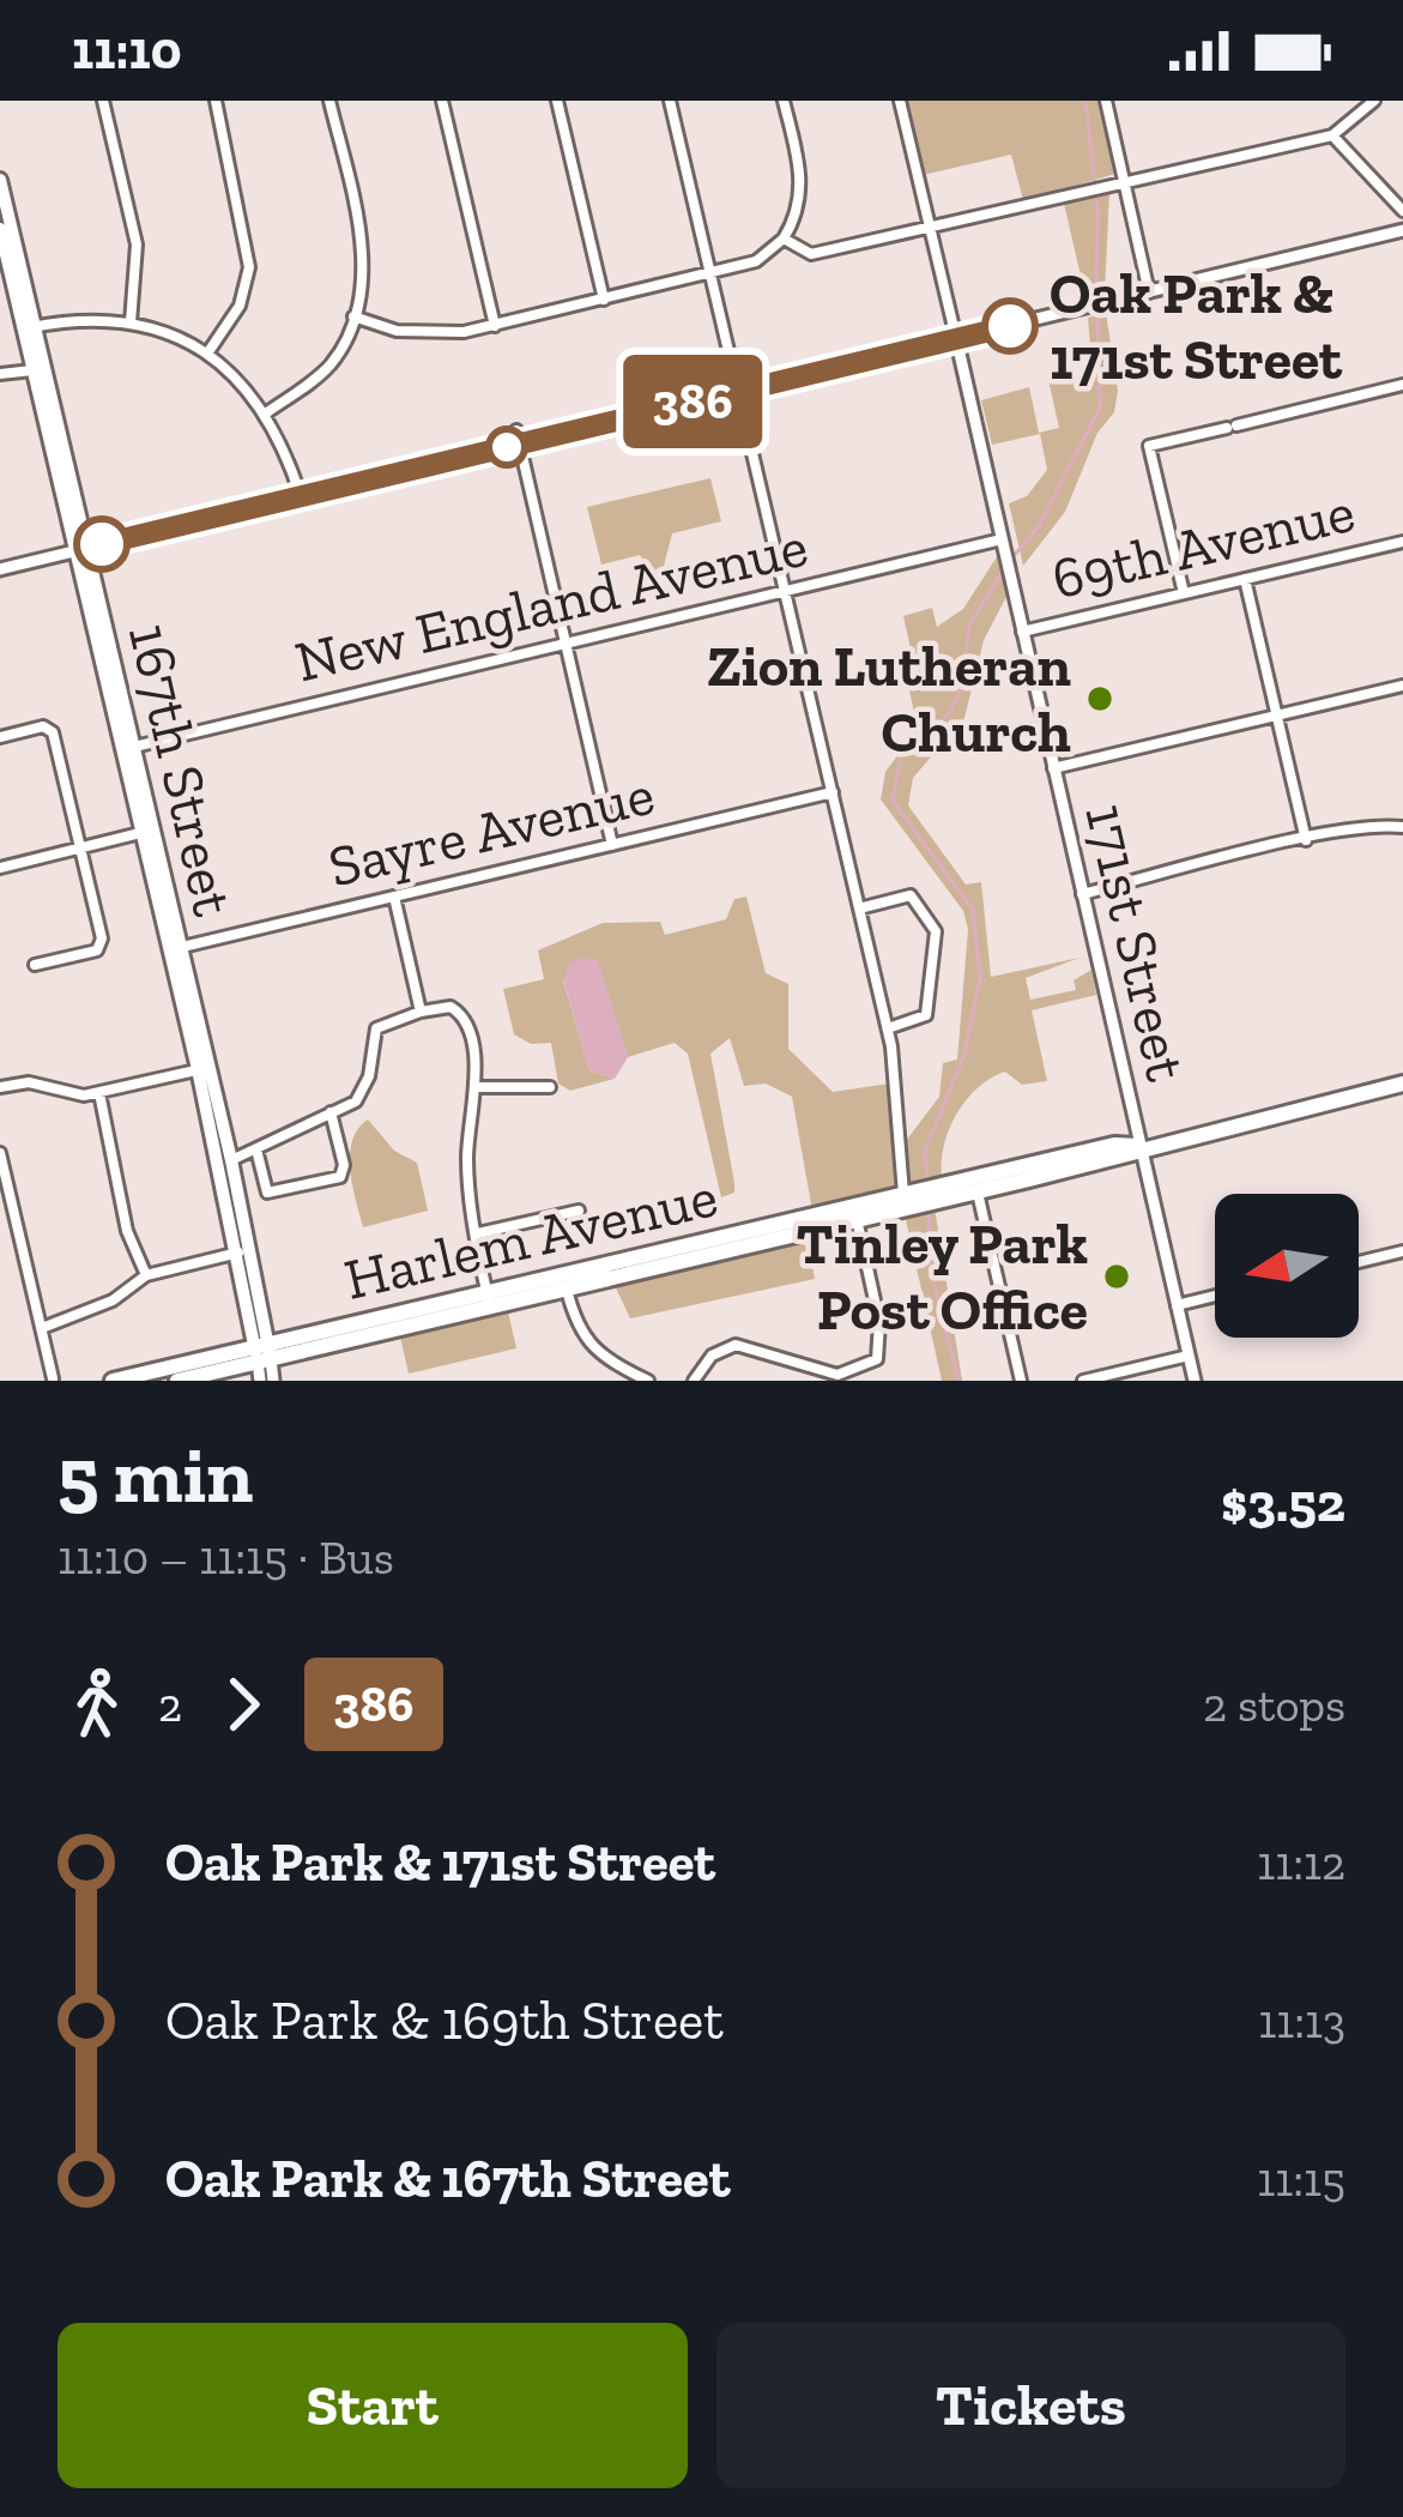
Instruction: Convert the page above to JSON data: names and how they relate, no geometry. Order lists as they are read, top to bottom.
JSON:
{
  "streets": {
    "main road": ["167th Street", "Harlem Avenue"],
    "street": [
      "69th Avenue",
      "New England Avenue",
      "Sayre Avenue",
      "171st Street"
    ]
  },
  "crossings": [
    ["69th Avenue", "171st Street"],
    ["New England Avenue", "167th Street"],
    ["New England Avenue", "171st Street"],
    ["167th Street", "Sayre Avenue"],
    ["167th Street", "Harlem Avenue"],
    ["171st Street", "Harlem Avenue"]
  ],
  "places": ["Oak Park & 171st Street", "Zion Lutheran Church", "Tinley Park Post Office"],
  "lines": ["bus line 386"],
  "north": "left",
  "page": {
    "status": "11:10",
    "on_map": "386",
    "heading": ["5 min", "11:10 – 11:15 · Bus", "$3.52"],
    "legs": ["2", "386", "2 stops"],
    "list": [
      {
        "name": "Oak Park & 171st Street",
        "value": "11:12"
      },
      {
        "name": "Oak Park & 169th Street",
        "value": "11:13"
      },
      {
        "name": "Oak Park & 167th Street",
        "value": "11:15"
      }
    ],
    "buttons": ["Start", "Tickets"]
  }
}
